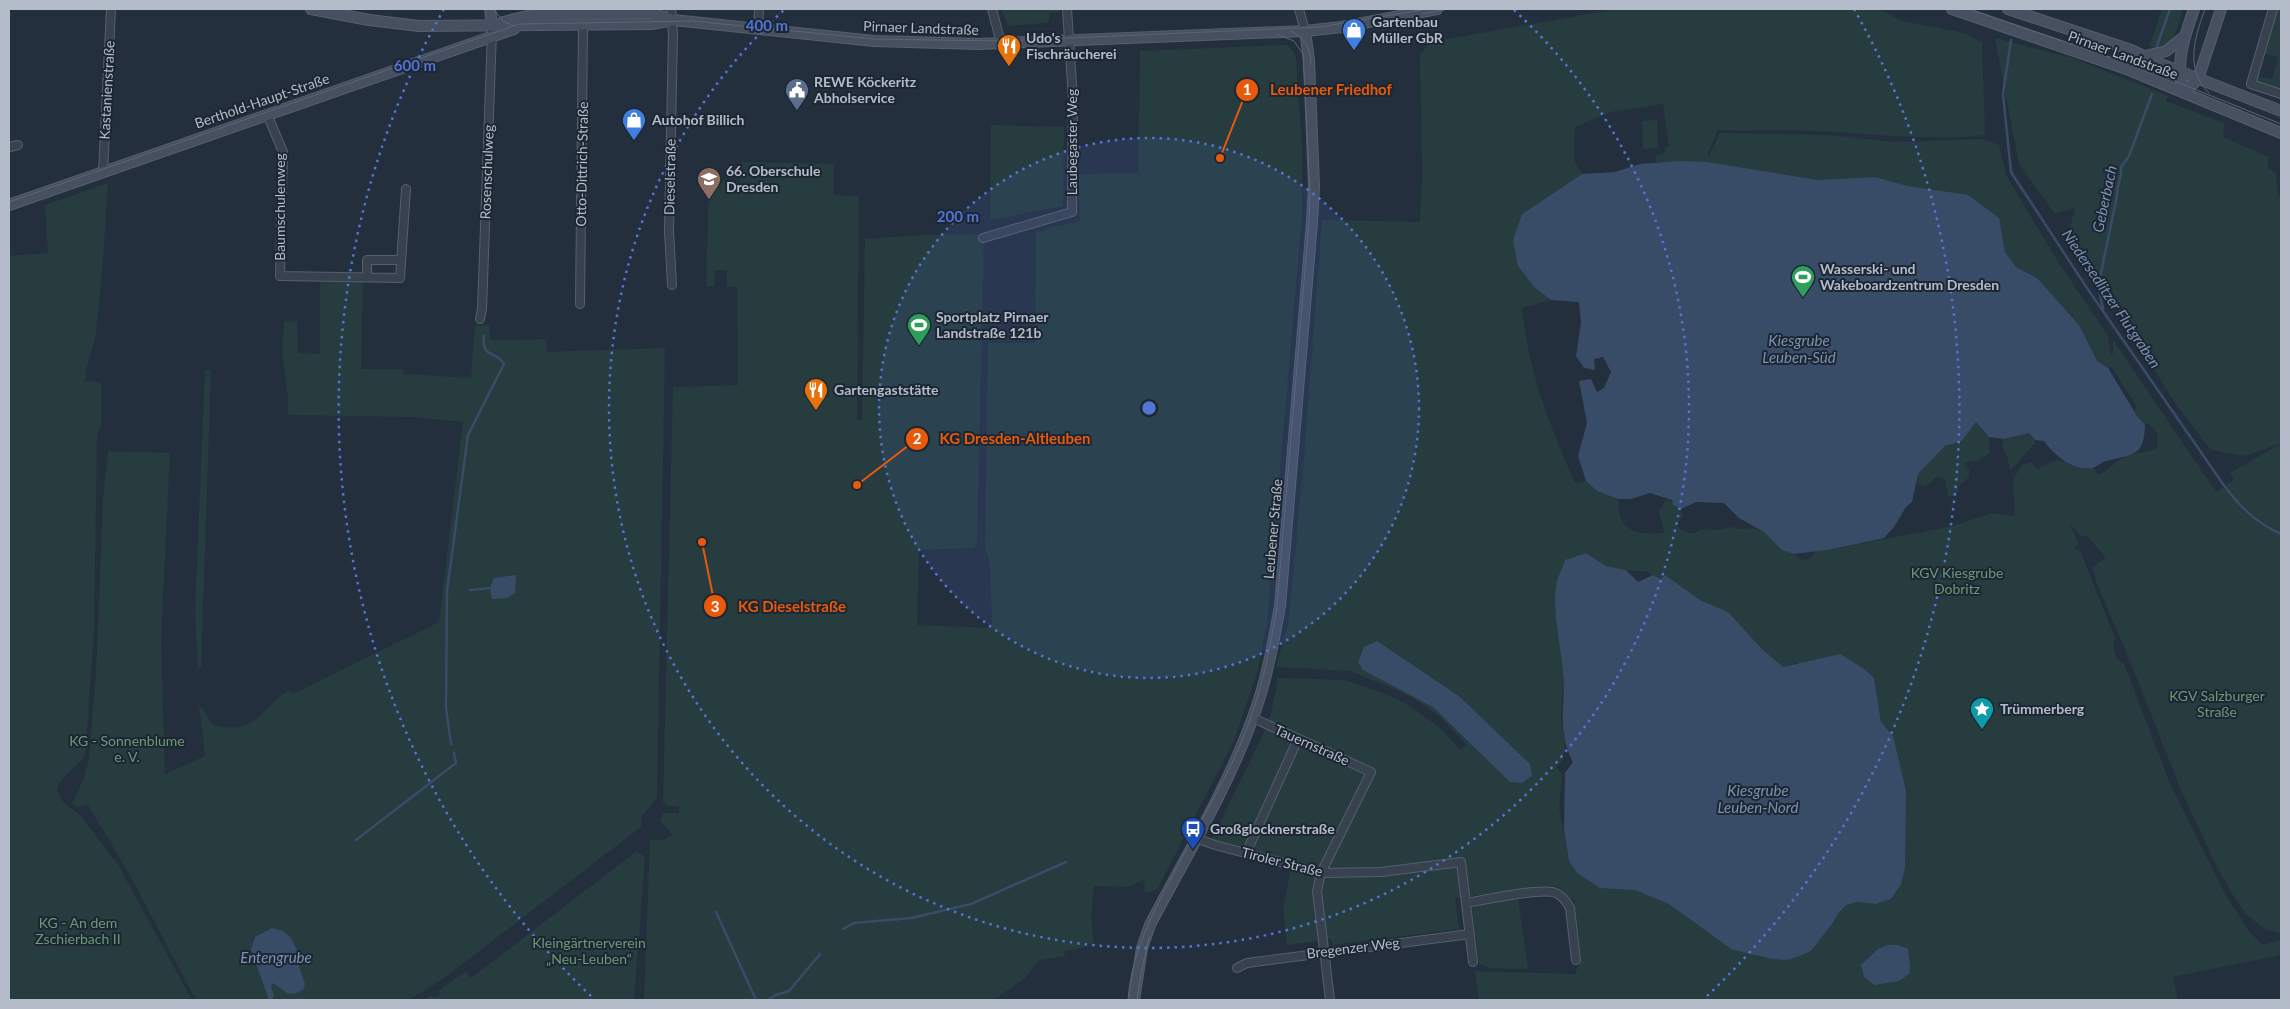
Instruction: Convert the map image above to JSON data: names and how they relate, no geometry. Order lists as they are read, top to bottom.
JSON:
{
  "streets": {
    "street": [
      "Pirnaer Landstraße",
      "Kastanienstraße",
      "Berthold-Haupt-Straße",
      "Laubegaster Weg",
      "Otto-Dittrich-Straße",
      "Rosenschulweg",
      "Dieselstraße",
      "Baumschulenweg",
      "Leubener Straße",
      "Tauernstraße",
      "Tiroler Straße",
      "Bregenzer Weg"
    ]
  },
  "crossings": [
    ["Pirnaer Landstraße", "Berthold-Haupt-Straße"],
    ["Pirnaer Landstraße", "Laubegaster Weg"],
    ["Pirnaer Landstraße", "Otto-Dittrich-Straße"],
    ["Pirnaer Landstraße", "Rosenschulweg"],
    ["Pirnaer Landstraße", "Dieselstraße"],
    ["Pirnaer Landstraße", "Leubener Straße"],
    ["Kastanienstraße", "Berthold-Haupt-Straße"],
    ["Berthold-Haupt-Straße", "Rosenschulweg"],
    ["Berthold-Haupt-Straße", "Baumschulenweg"],
    ["Leubener Straße", "Tauernstraße"],
    ["Leubener Straße", "Tiroler Straße"],
    ["Tauernstraße", "Tiroler Straße"]
  ],
  "water": [
    "Geberbach",
    "Niedersedlitzer Flutgraben",
    "Kiesgrube Leuben-Süd",
    "Kiesgrube Leuben-Nord",
    "Entengrube"
  ],
  "parks": [
    "KGV Kiesgrube Dobritz",
    "KGV Salzburger Straße",
    "KG - Sonnenblume e. V.",
    "KG - An dem Zschierbach II",
    "Kleingärtnerverein „Neu-Leuben“"
  ],
  "places": {
    "shop": ["Gartenbau Müller GbR", "Autohof Billich"],
    "restaurant": ["Udo's Fischräucherei", "Gartengaststätte"],
    "public building": ["REWE Köckeritz Abholservice"],
    "other": ["Leubener Friedhof", "KG Dresden-Altleuben", "KG Dieselstraße"],
    "school or university": ["66. Oberschule Dresden"],
    "sports": ["Wasserski- und Wakeboardzentrum Dresden", "Sportplatz Pirnaer Landstraße 121b"],
    "place": ["Trümmerberg"],
    "bus stop": ["Großglocknerstraße"]
  },
  "rings": ["400 m", "600 m", "200 m"]
}
